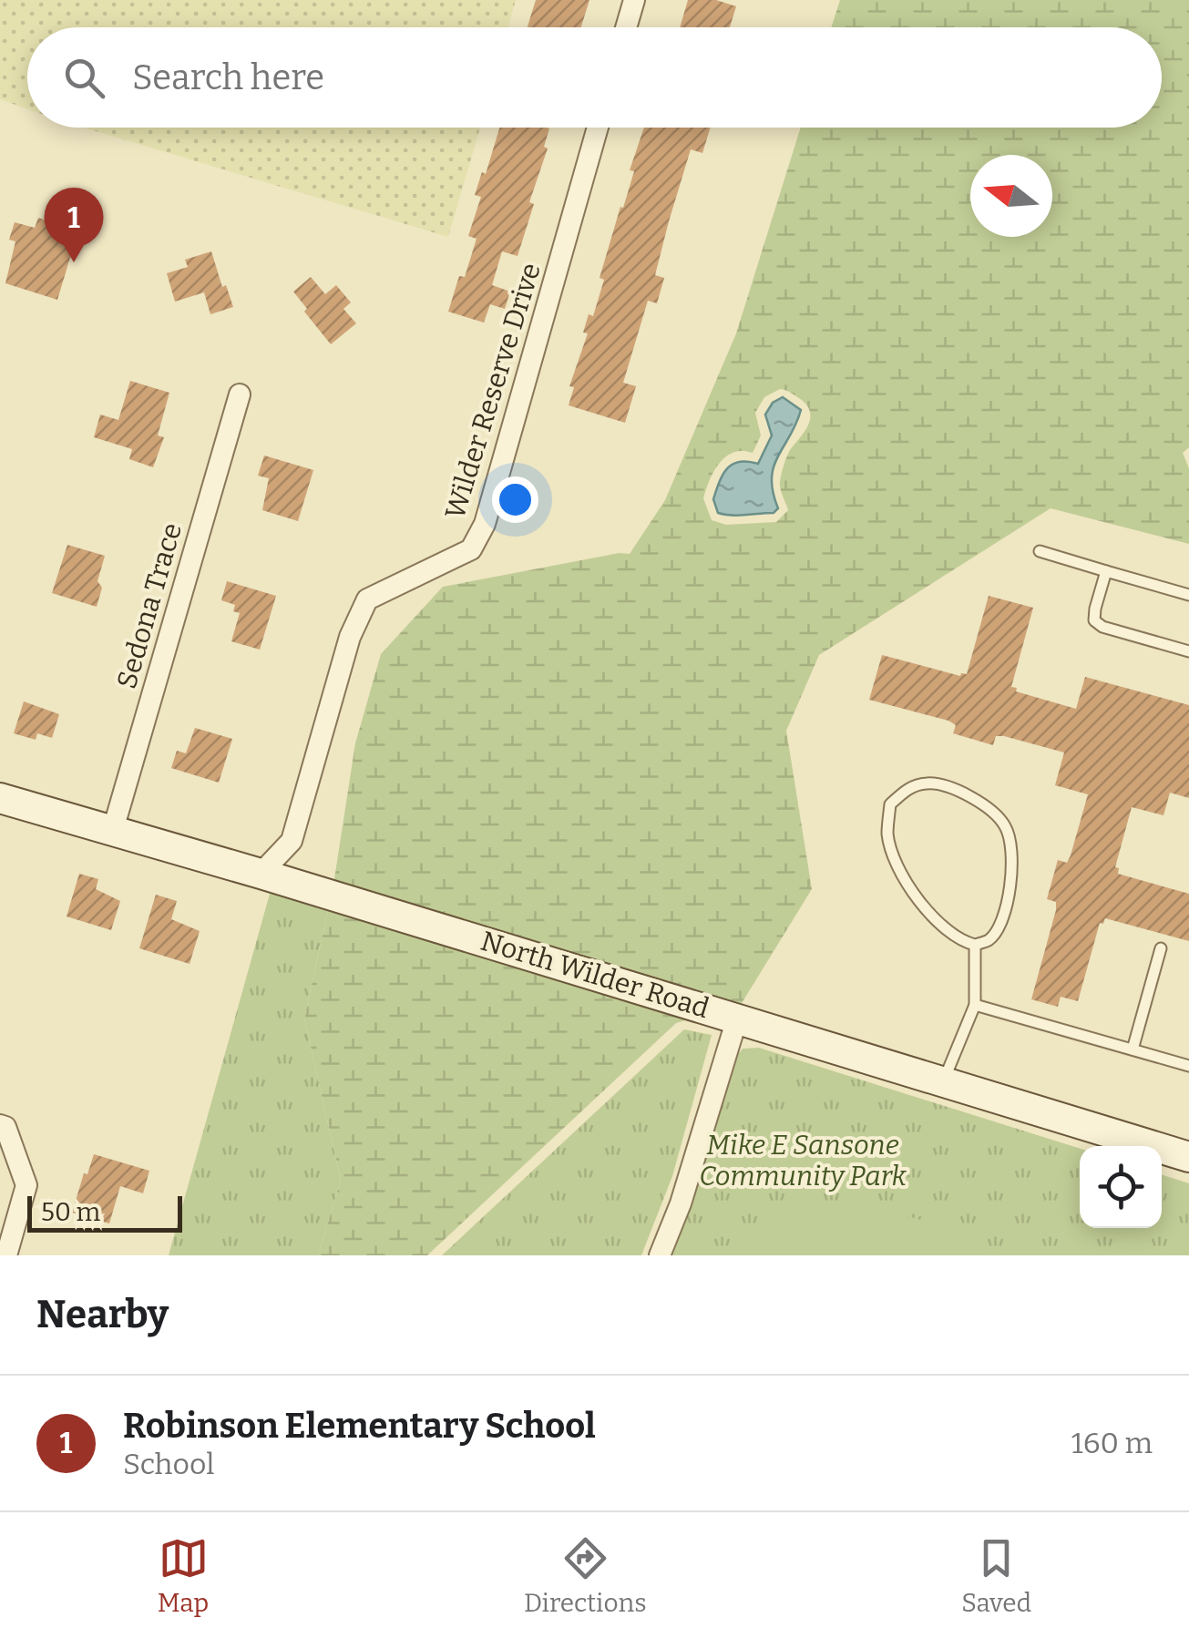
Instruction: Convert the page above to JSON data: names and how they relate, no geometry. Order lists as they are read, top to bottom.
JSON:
{
  "streets": {
    "street": ["Wilder Reserve Drive", "Sedona Trace", "North Wilder Road"]
  },
  "crossings": [
    ["Wilder Reserve Drive", "North Wilder Road"],
    ["Sedona Trace", "North Wilder Road"]
  ],
  "parks": ["Mike E Sansone Community Park"],
  "scale_bar": "50 m",
  "north": "left",
  "page": {
    "search": "Search here",
    "pins": "1",
    "scale": "50 m",
    "heading": "Nearby",
    "list": [
      {
        "mark": "1",
        "name": "Robinson Elementary School",
        "note": "School",
        "value": "160 m"
      }
    ],
    "nav": ["Map", "Directions", "Saved"]
  }
}
